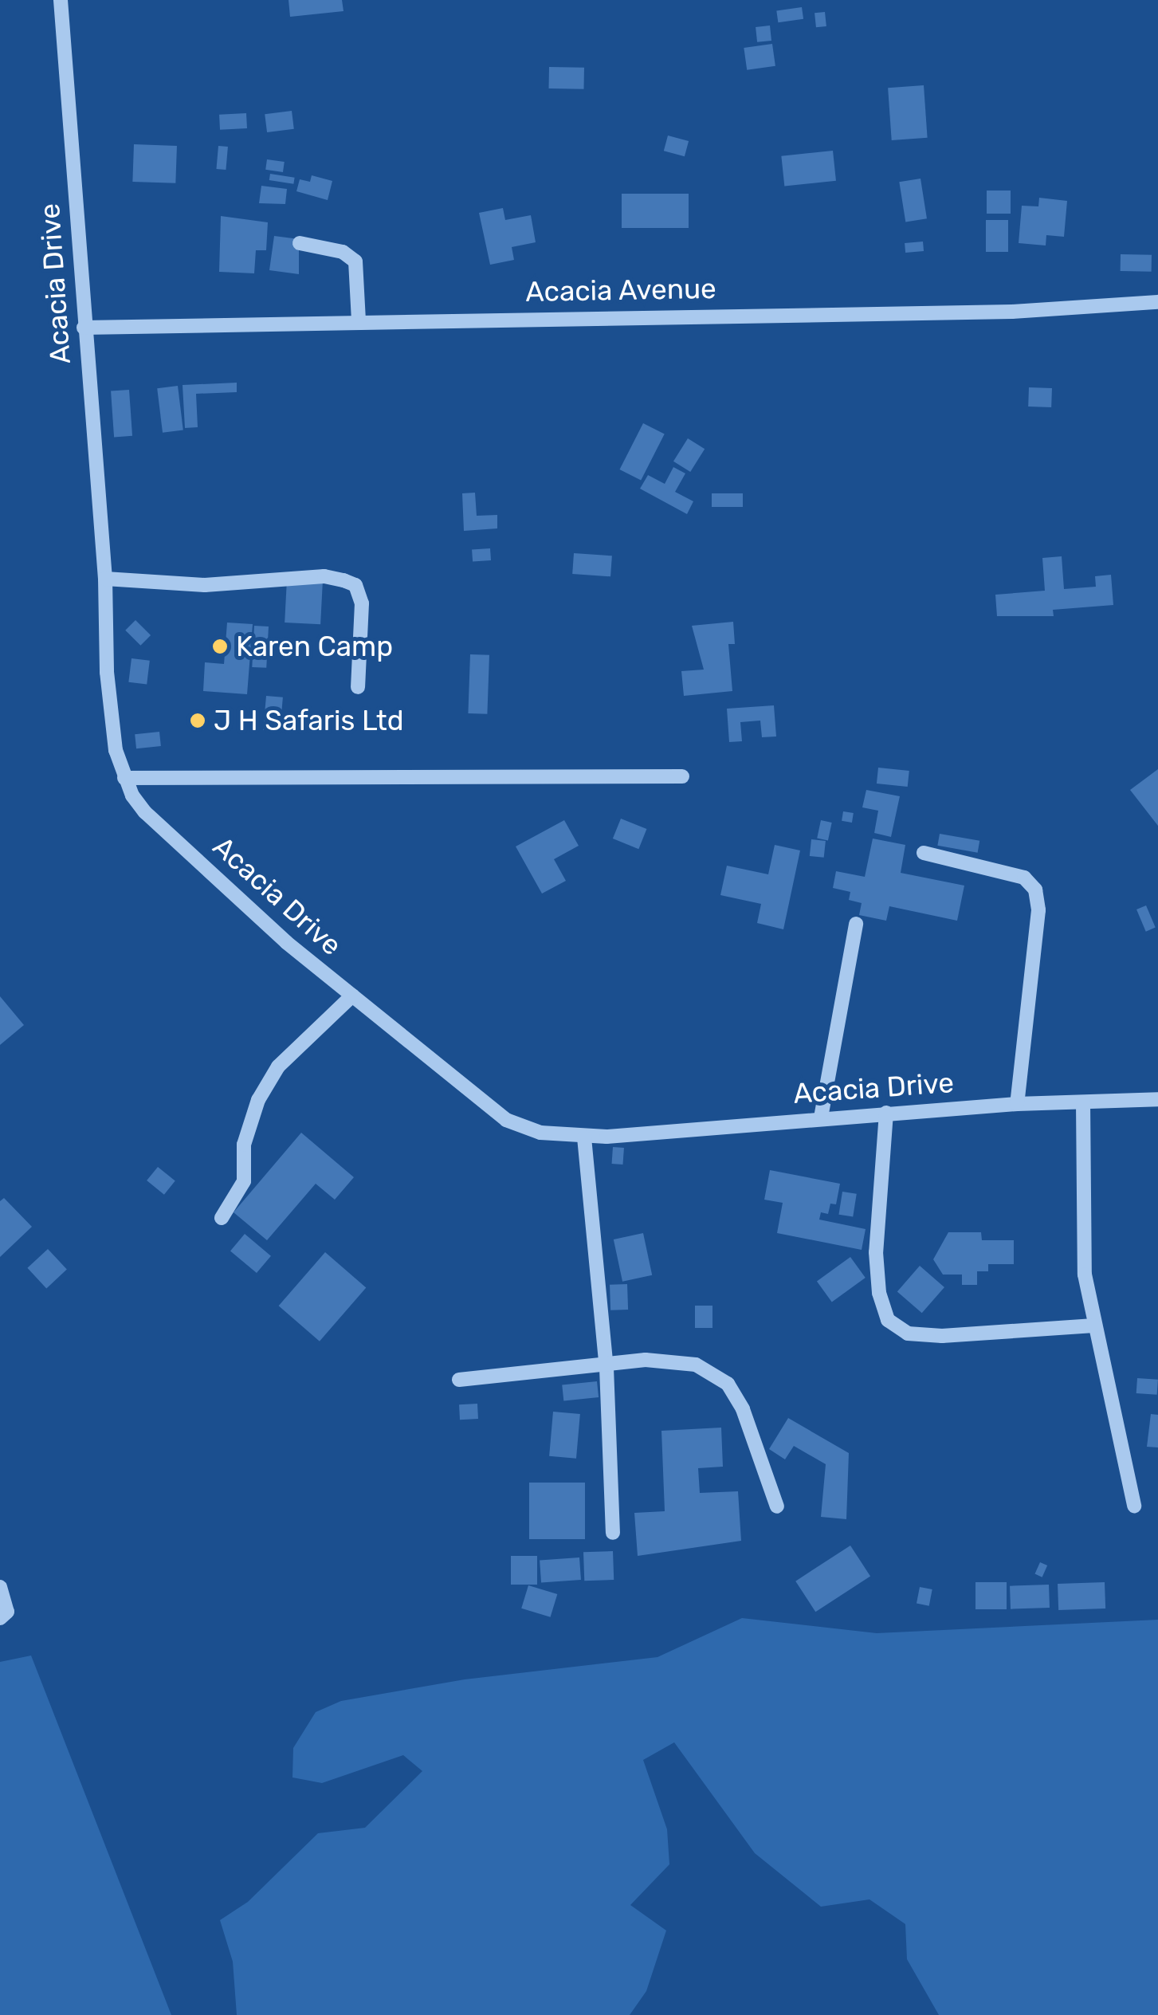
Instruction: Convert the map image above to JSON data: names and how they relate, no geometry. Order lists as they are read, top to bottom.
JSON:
{
  "streets": {
    "street": ["Acacia Drive", "Acacia Avenue"]
  },
  "crossings": [
    ["Acacia Drive", "Acacia Avenue"]
  ],
  "places": ["Karen Camp", "J H Safaris Ltd"]
}
